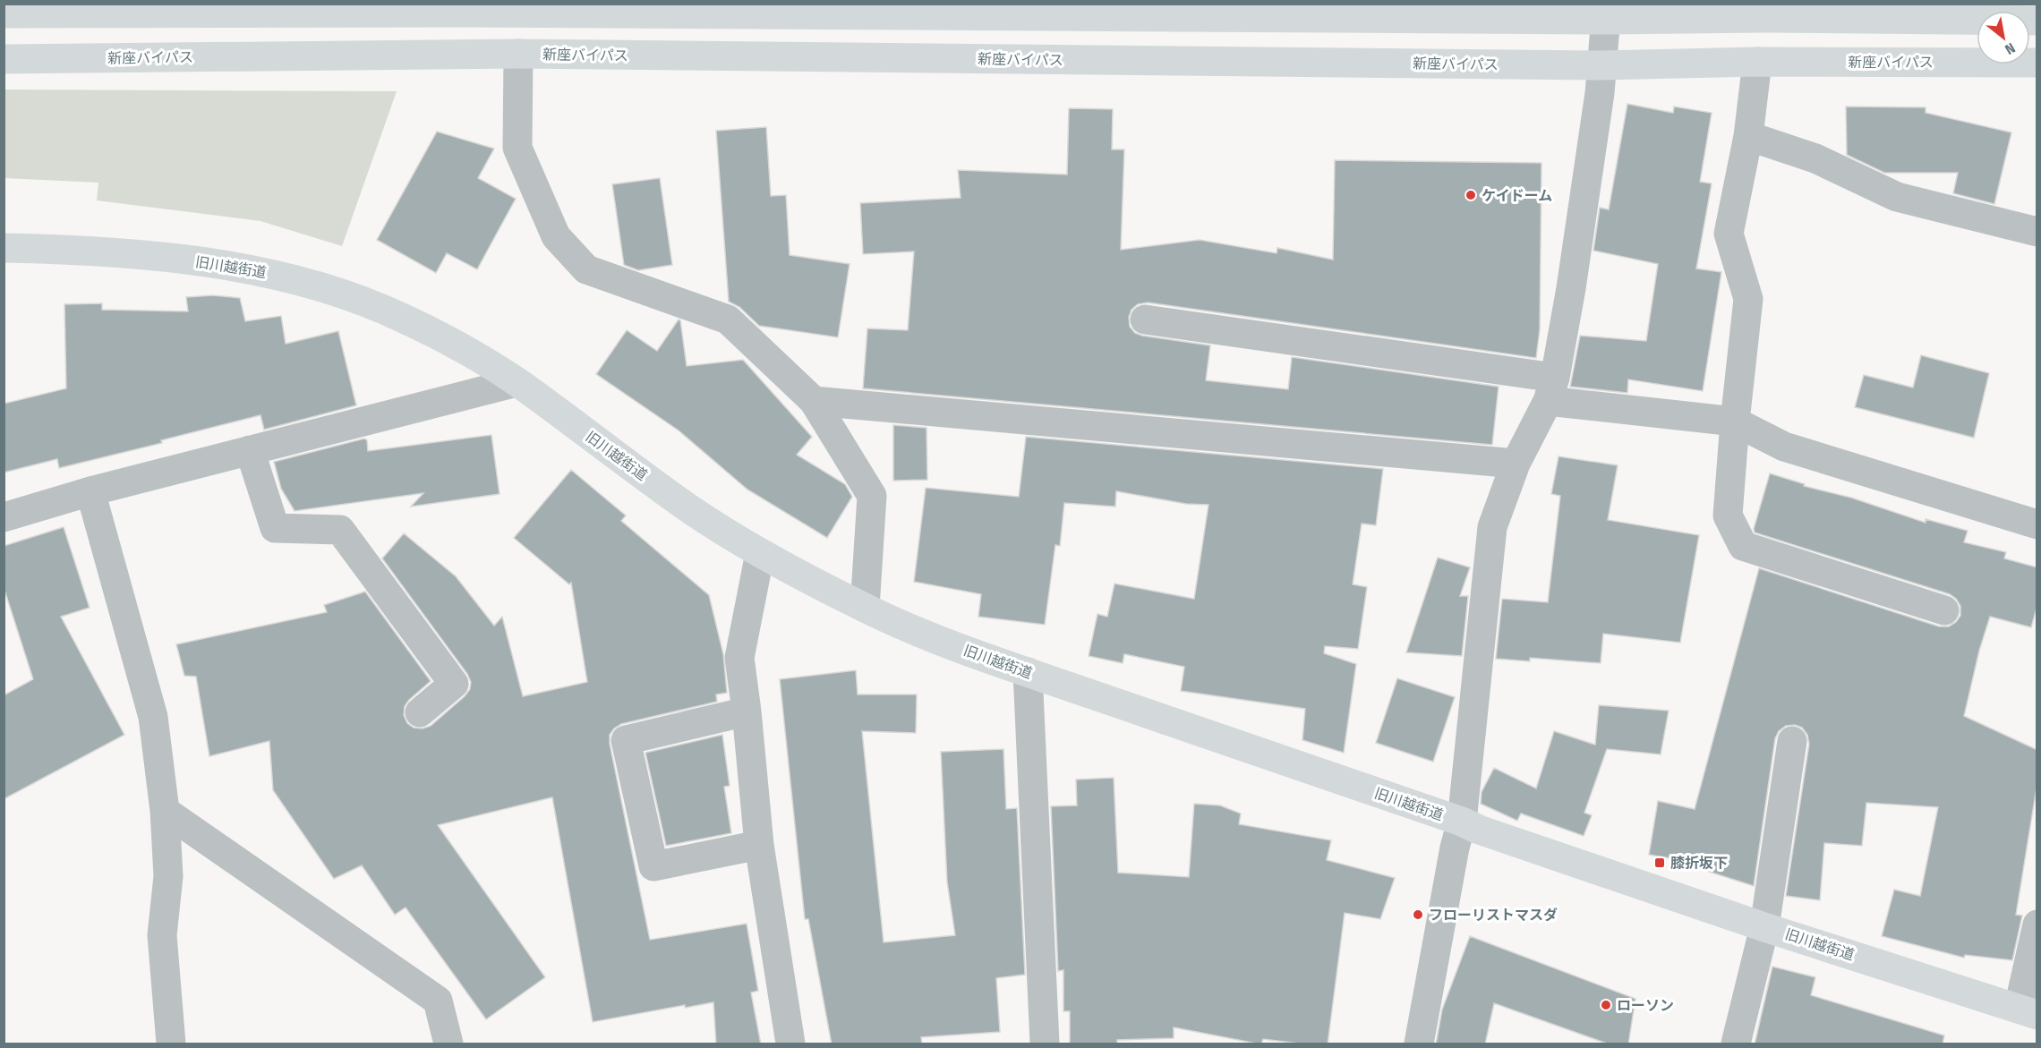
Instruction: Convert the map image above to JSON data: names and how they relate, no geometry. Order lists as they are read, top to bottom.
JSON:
{
  "streets": {
    "main road": ["新座バイパス", "旧川越街道"]
  },
  "places": {
    "other": ["ケイドーム", "フローリストマスダ", "ローソン"],
    "transit": ["膝折坂下"]
  },
  "north": "bottom right"
}
